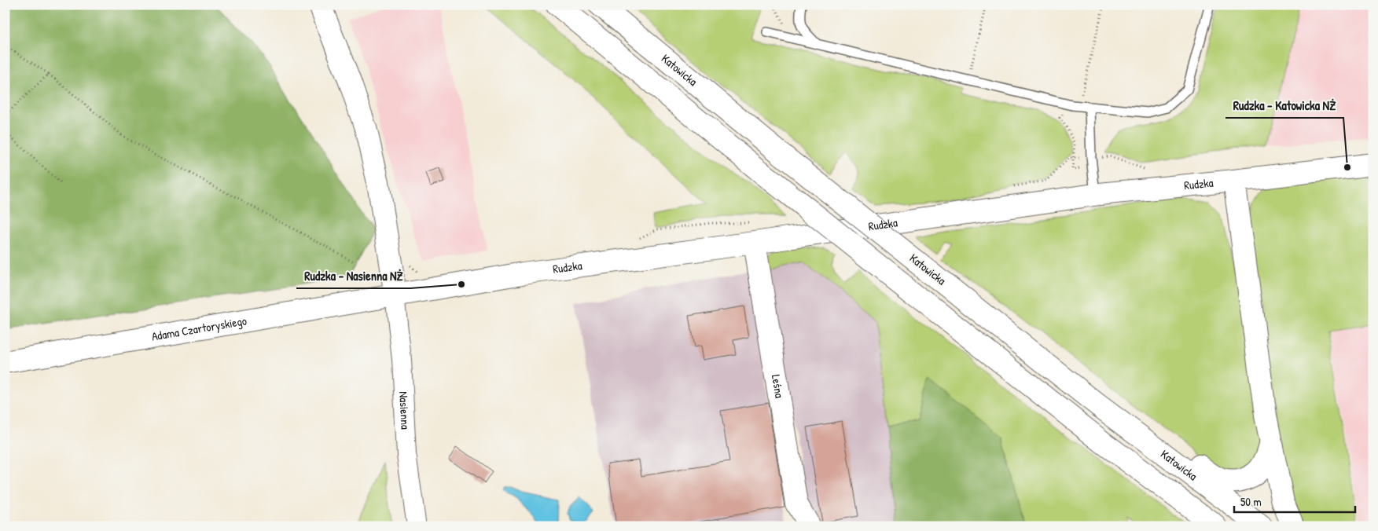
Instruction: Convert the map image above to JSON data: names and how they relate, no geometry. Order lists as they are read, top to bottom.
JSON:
{
  "streets": {
    "main road": [
      "Katowicka",
      "Rudzka",
      "Adama Czartoryskiego",
      "Leśna"
    ],
    "street": ["Nasienna"]
  },
  "crossings": [
    ["Rudzka", "Adama Czartoryskiego"],
    ["Rudzka", "Leśna"],
    ["Rudzka", "Nasienna"],
    ["Adama Czartoryskiego", "Nasienna"]
  ],
  "places": ["Rudzka - Katowicka NŻ", "Rudzka - Nasienna NŻ"],
  "scale_bar": "50 m"
}
